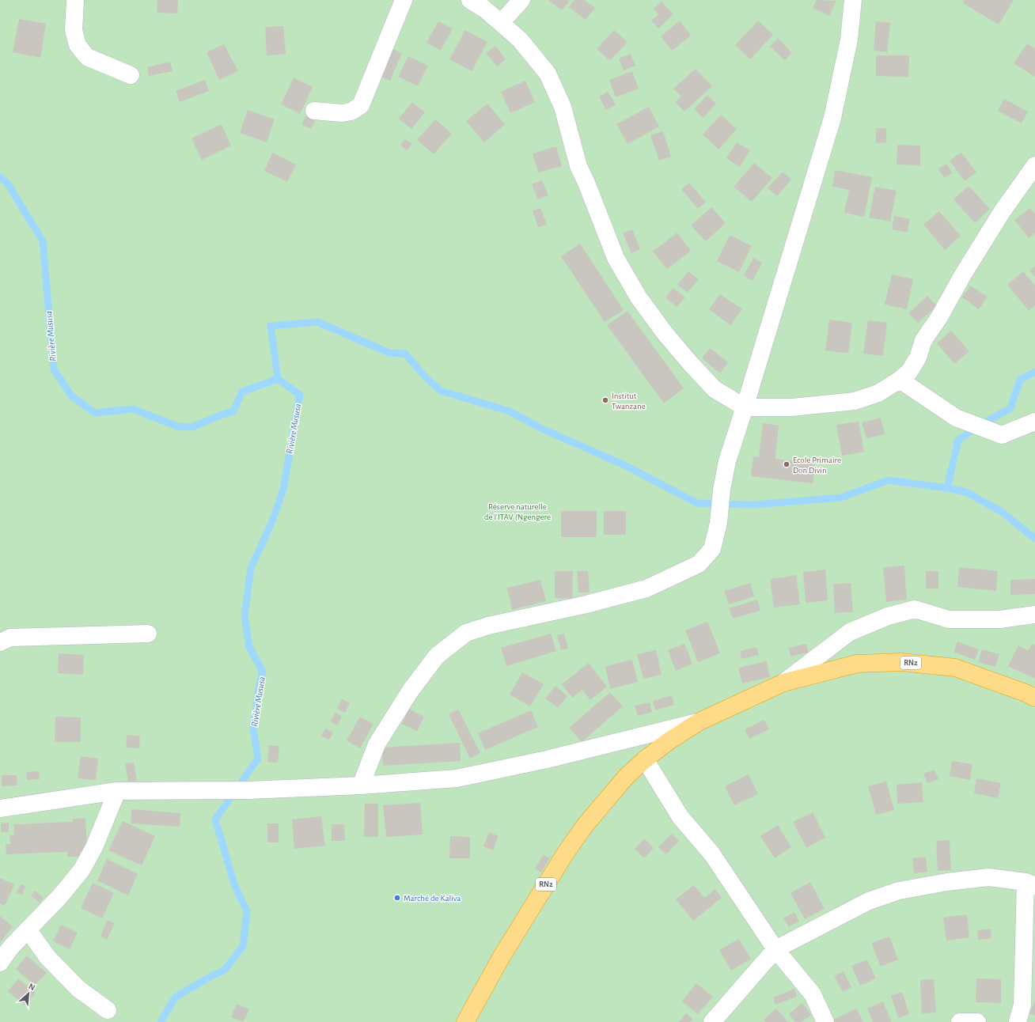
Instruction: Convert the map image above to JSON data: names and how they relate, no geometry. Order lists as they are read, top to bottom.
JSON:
{
  "streets": {
    "highway": ["RN2"]
  },
  "water": ["Rivière Mususa"],
  "parks": ["Réserve naturelle de l'ITAV (Ngengere"],
  "places": ["Institut Twanzane", "Ecole Primaire Don Divin", "Marché de Kaliva"],
  "north": "top right"
}
